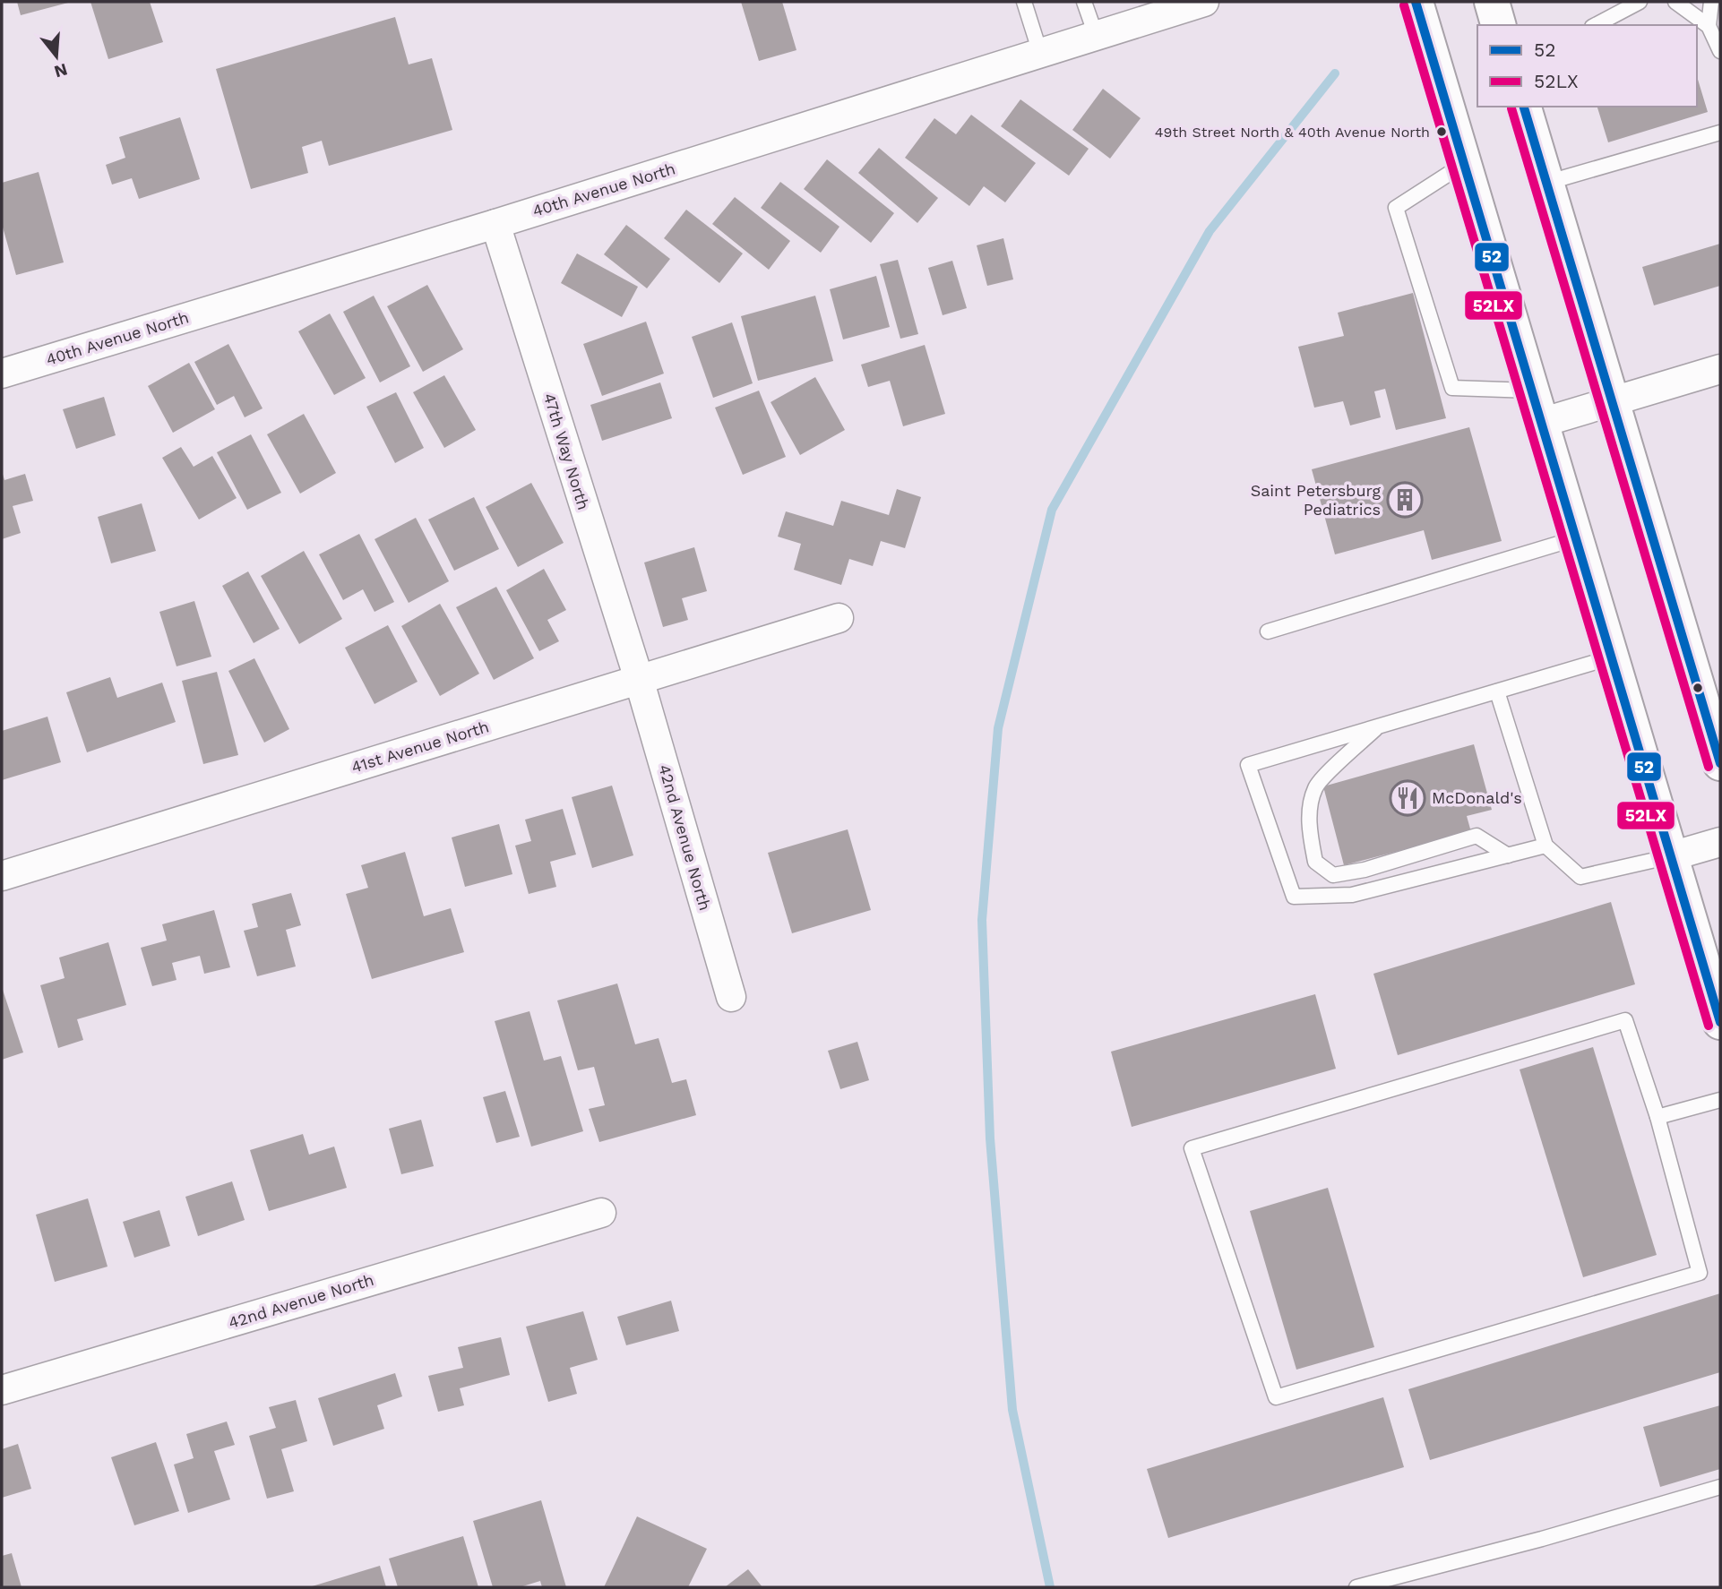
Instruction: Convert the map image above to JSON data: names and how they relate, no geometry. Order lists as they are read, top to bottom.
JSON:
{
  "streets": {
    "street": [
      "40th Avenue North",
      "47th Way North",
      "41st Avenue North",
      "42nd Avenue North"
    ]
  },
  "crossings": [
    ["40th Avenue North", "47th Way North"],
    ["47th Way North", "41st Avenue North"],
    ["47th Way North", "42nd Avenue North"],
    ["41st Avenue North", "42nd Avenue North"]
  ],
  "places": {
    "other": ["49th Street North & 40th Avenue North"],
    "building": ["Saint Petersburg Pediatrics"],
    "restaurant": ["McDonald's"]
  },
  "lines": ["transit line 52", "transit line 52LX"],
  "legend": ["52", "52LX"],
  "north": "bottom"
}
